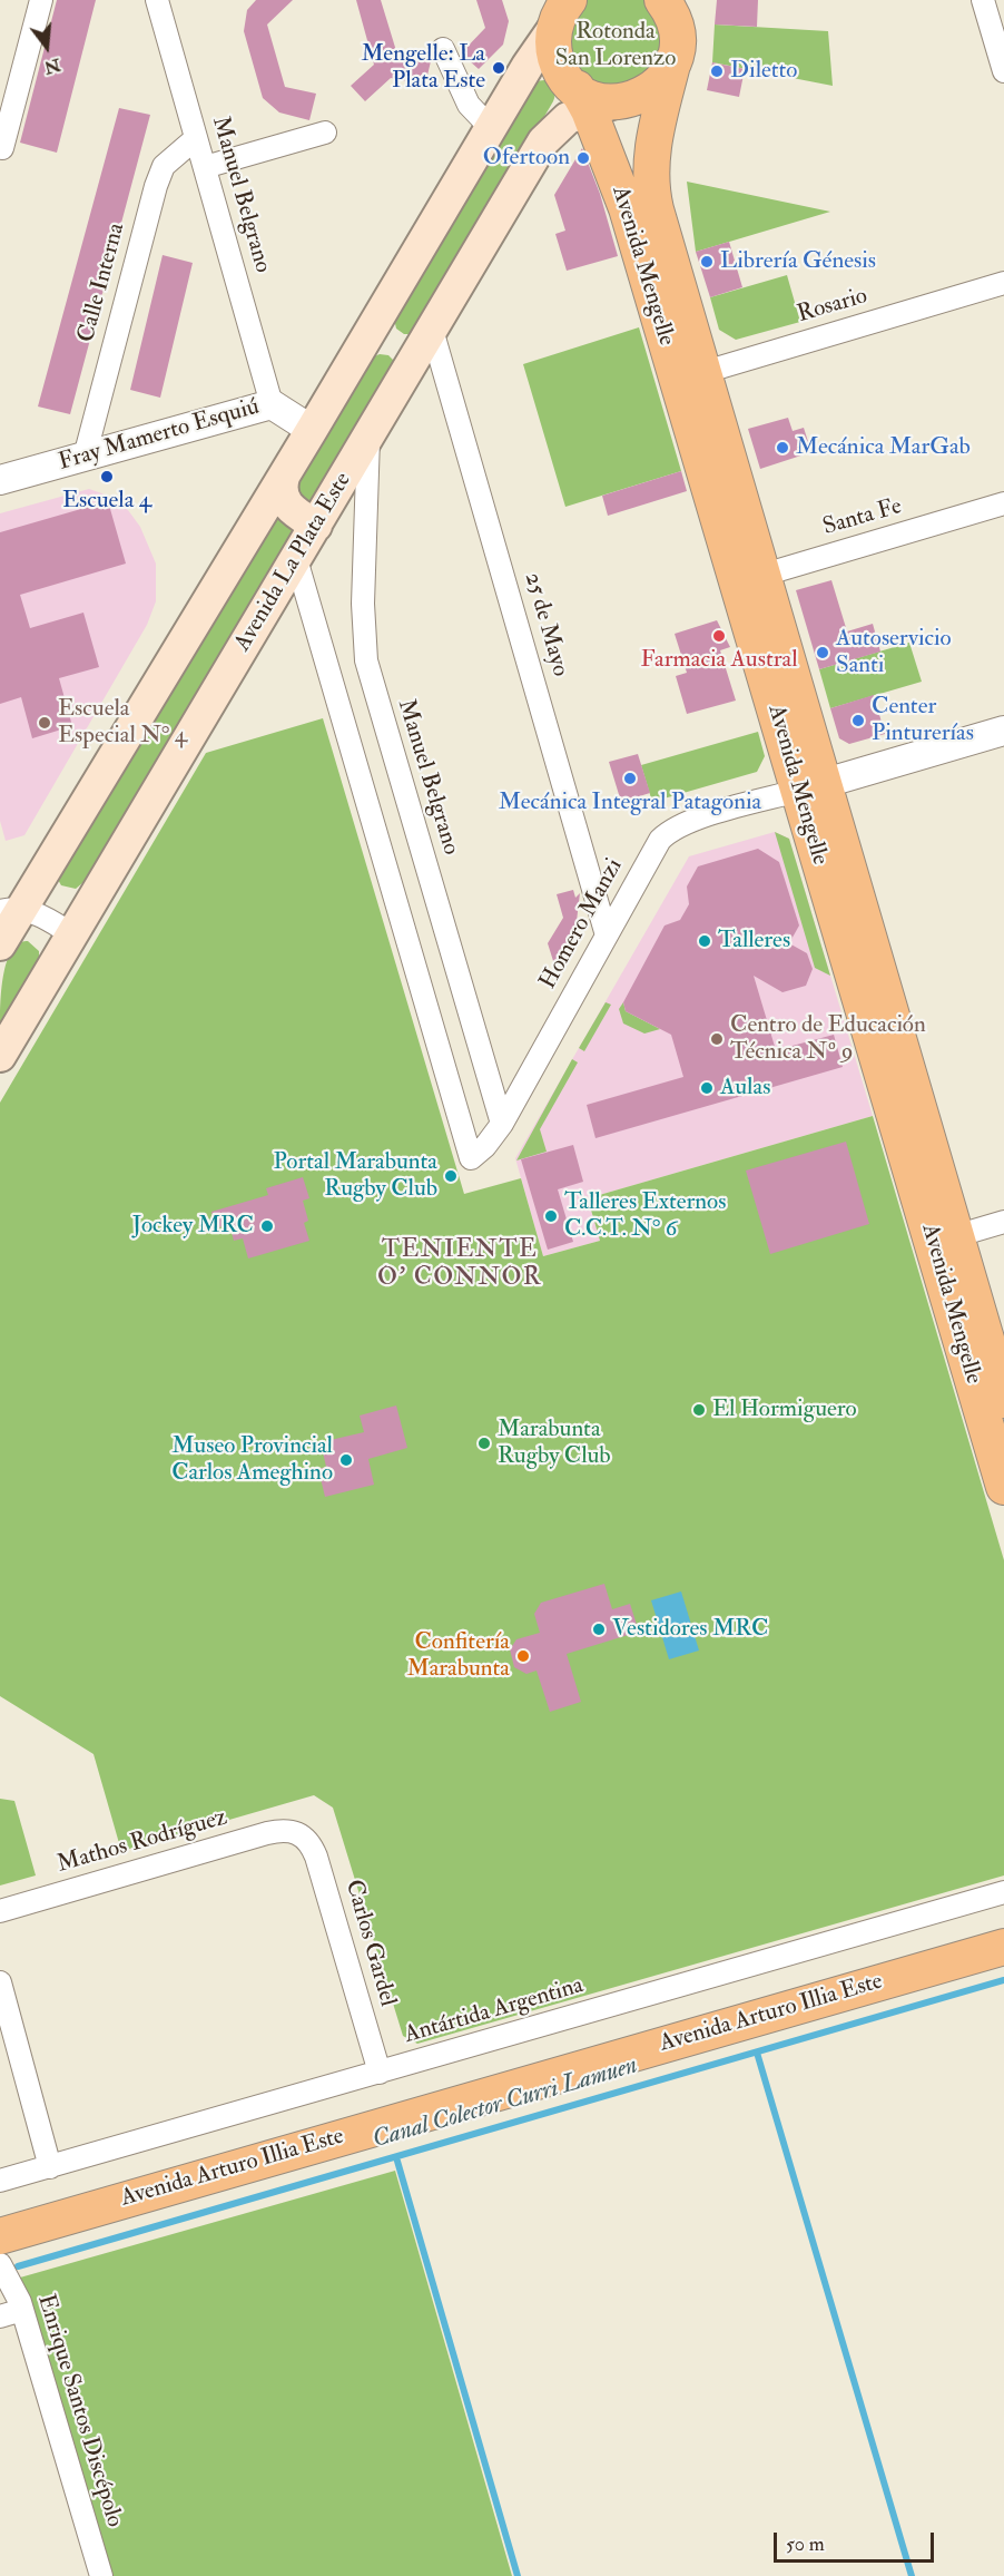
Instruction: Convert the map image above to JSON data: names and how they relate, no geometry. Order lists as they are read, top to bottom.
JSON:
{
  "streets": {
    "main road": ["Avenida Mengelle", "Avenida La Plata Este", "Avenida Arturo Illia Este"],
    "street": [
      "Manuel Belgrano",
      "Calle Interna",
      "Rosario",
      "Fray Mamerto Esquiú",
      "Santa Fe",
      "25 de Mayo",
      "Homero Manzi",
      "Mathos Rodríguez",
      "Carlos Gardel",
      "Antártida Argentina",
      "Enrique Santos Discépolo"
    ]
  },
  "crossings": [
    ["Manuel Belgrano", "Calle Interna"],
    ["Manuel Belgrano", "Fray Mamerto Esquiú"],
    ["Manuel Belgrano", "Avenida La Plata Este"],
    ["Manuel Belgrano", "Homero Manzi"],
    ["Avenida Mengelle", "Rosario"],
    ["Avenida Mengelle", "Santa Fe"],
    ["Avenida Mengelle", "Avenida La Plata Este"],
    ["Avenida Mengelle", "Homero Manzi"],
    ["Calle Interna", "Fray Mamerto Esquiú"],
    ["Avenida La Plata Este", "25 de Mayo"],
    ["Avenida La Plata Este", "Homero Manzi"],
    ["25 de Mayo", "Homero Manzi"],
    ["Mathos Rodríguez", "Carlos Gardel"],
    ["Carlos Gardel", "Antártida Argentina"]
  ],
  "districts": ["TENIENTE O' CONNOR"],
  "water": ["Canal Colector Curri Lamuen"],
  "parks": ["Rotonda San Lorenzo"],
  "places": [
    "Mengelle: La Plata Este",
    "Diletto",
    "Ofertoon",
    "Librería Génesis",
    "Mecánica MarGab",
    "Escuela 4",
    "Farmacia Austral",
    "Autoservicio Santi",
    "Center Pinturerías",
    "Escuela Especial N° 4",
    "Mecánica Integral Patagonia",
    "Talleres",
    "Centro de Educación Técnica Nº 9",
    "Aulas",
    "Portal Marabunta Rugby Club",
    "Talleres Externos C.C.T. N° 6",
    "Jockey MRC",
    "El Hormiguero",
    "Marabunta Rugby Club",
    "Museo Provincial Carlos Ameghino",
    "Vestidores MRC",
    "Confitería Marabunta"
  ],
  "scale_bar": "50 m",
  "north": "bottom"
}
